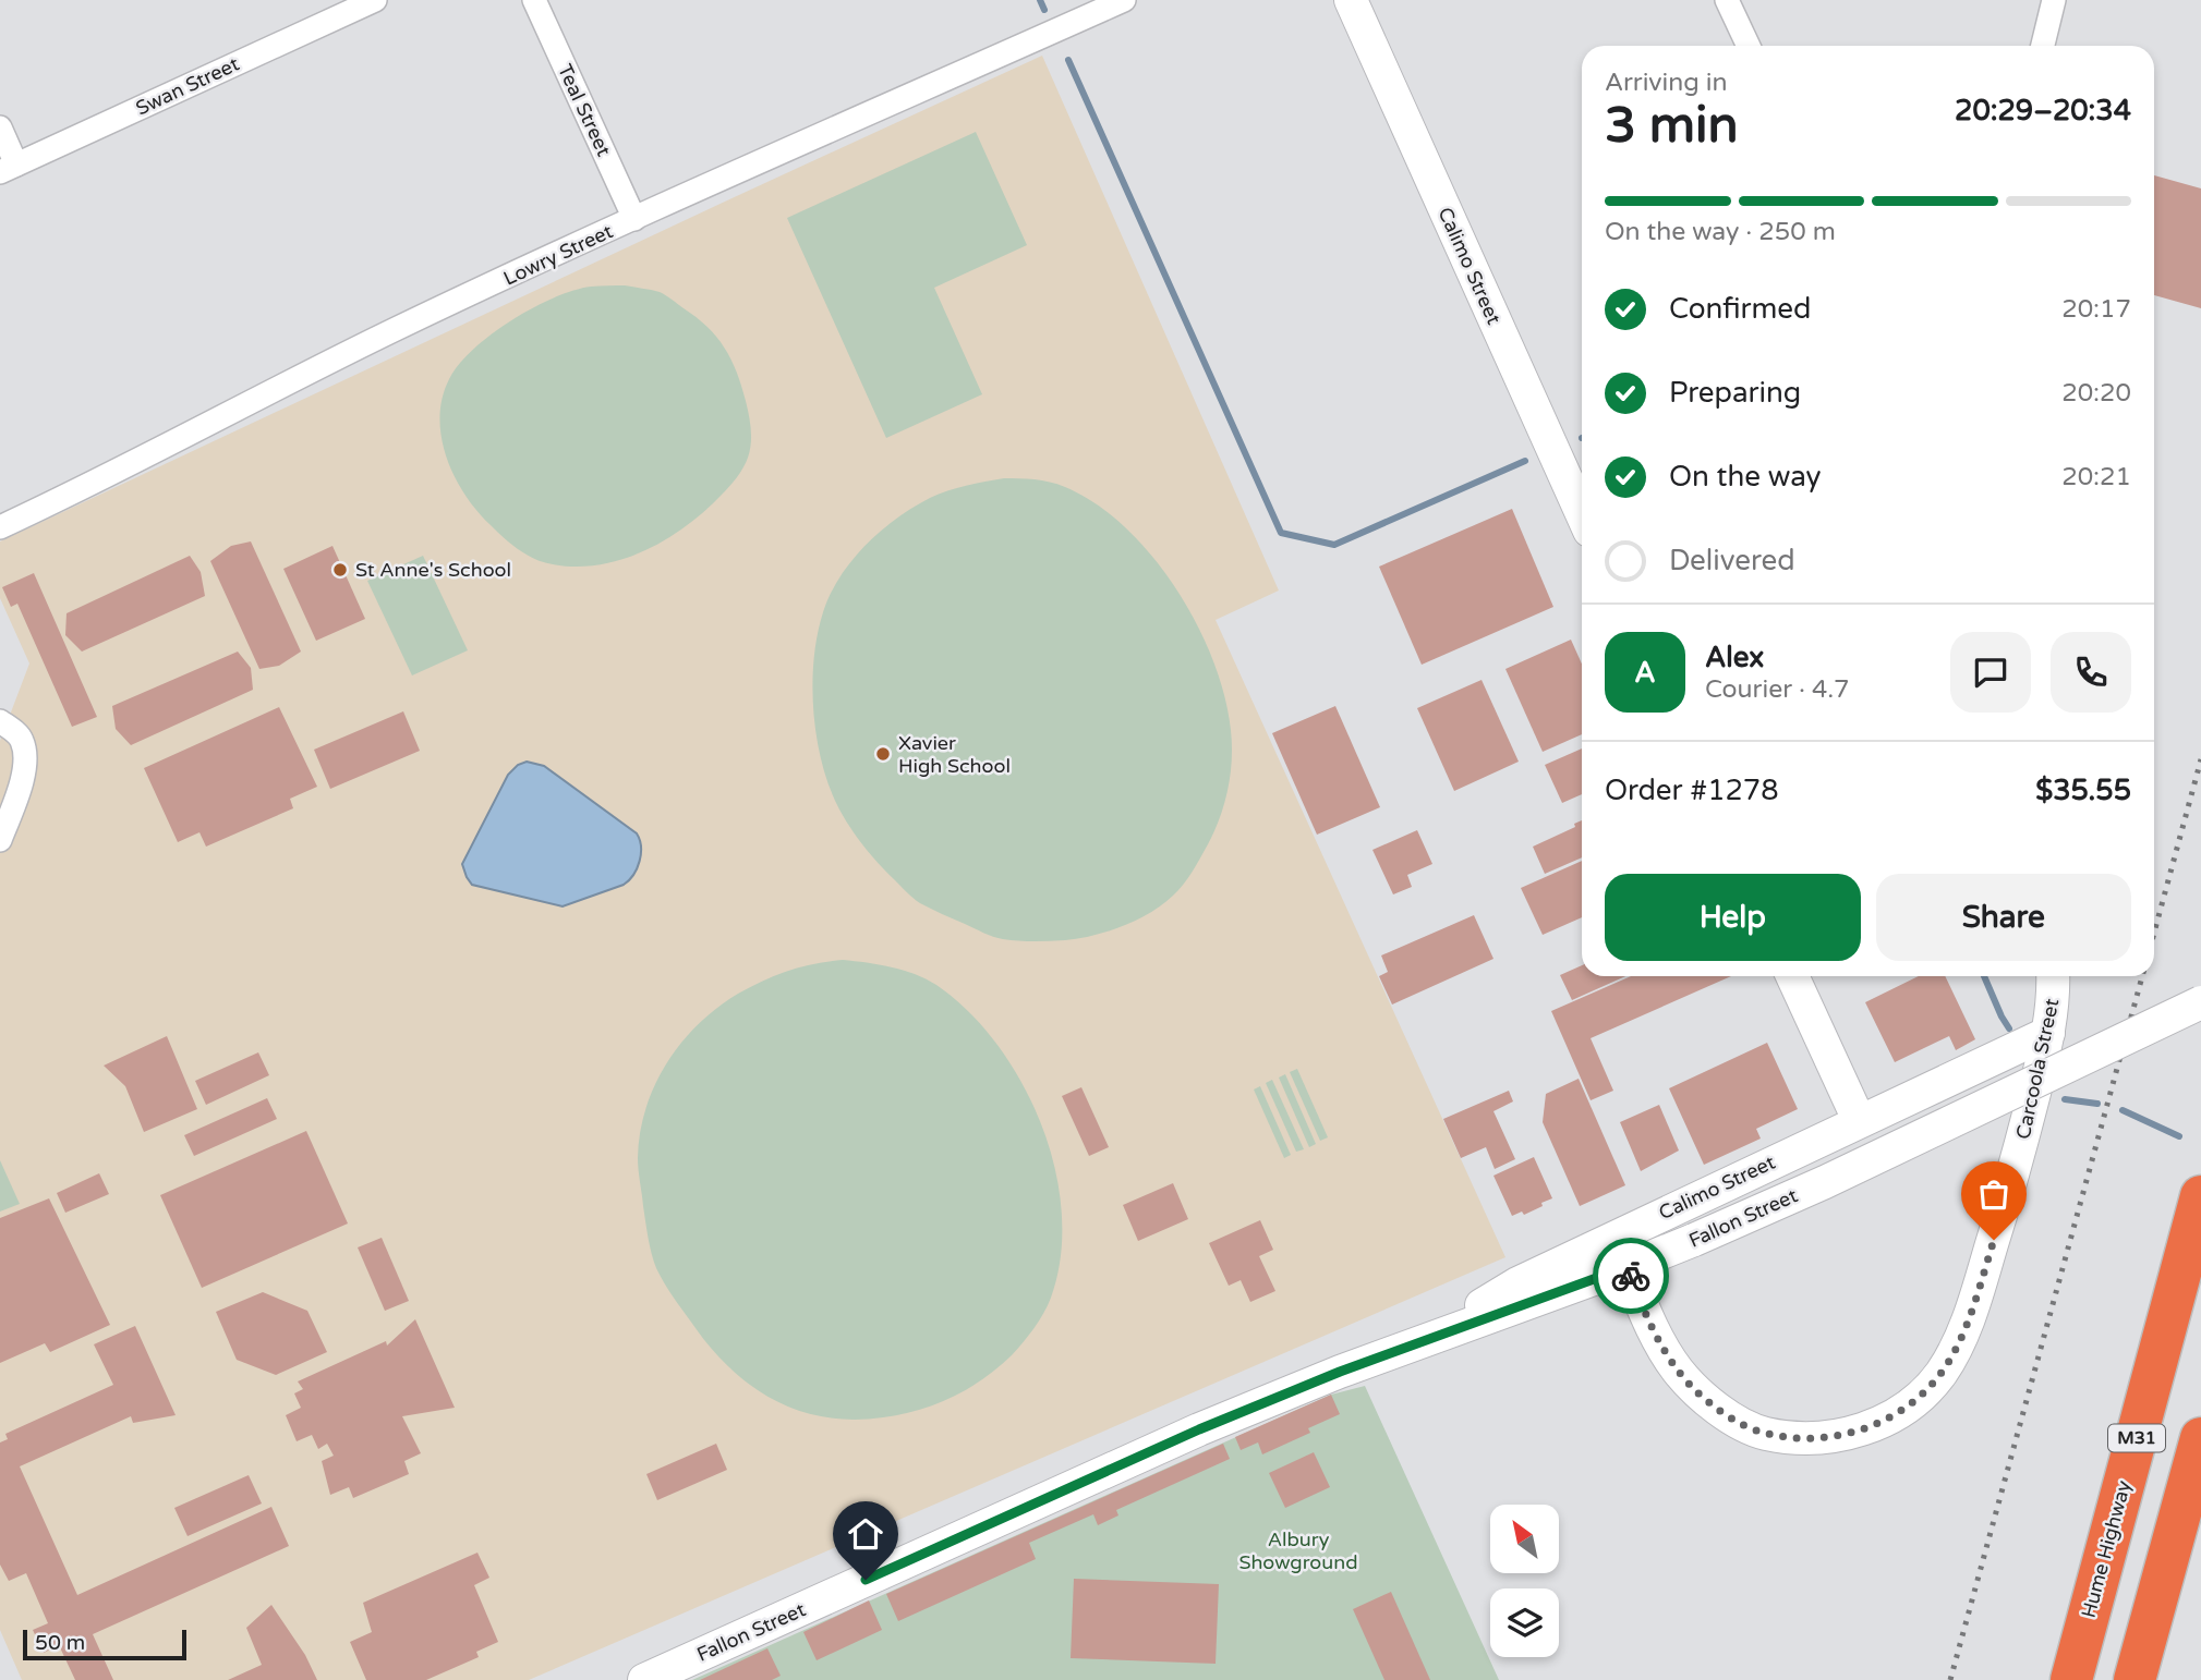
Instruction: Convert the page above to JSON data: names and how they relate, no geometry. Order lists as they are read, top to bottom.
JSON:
{
  "streets": {
    "highway": ["M31", "Hume Highway"],
    "street": [
      "Swan Street",
      "Teal Street",
      "Lowry Street",
      "Calimo Street",
      "Carcoola Street",
      "Fallon Street"
    ]
  },
  "crossings": [
    ["Teal Street", "Lowry Street"],
    ["Calimo Street", "Carcoola Street"],
    ["Calimo Street", "Fallon Street"],
    ["Carcoola Street", "Fallon Street"]
  ],
  "parks": ["Albury Showground"],
  "places": ["St Anne's School", "Xavier High School"],
  "scale_bar": "50 m",
  "north": "top left",
  "page": {
    "heading": ["3 min", "Arriving in", "20:29–20:34"],
    "panel": [
      "Alex",
      "Courier · 4.7",
      "Order #1278",
      "$35.55"
    ],
    "bar": "On the way · 250 m",
    "list": [
      ["Confirmed", "20:17"],
      ["Preparing", "20:20"],
      ["On the way", "20:21"],
      "Delivered"
    ],
    "round": "A",
    "buttons": ["Help", "Share"],
    "scale": "50 m"
  }
}
